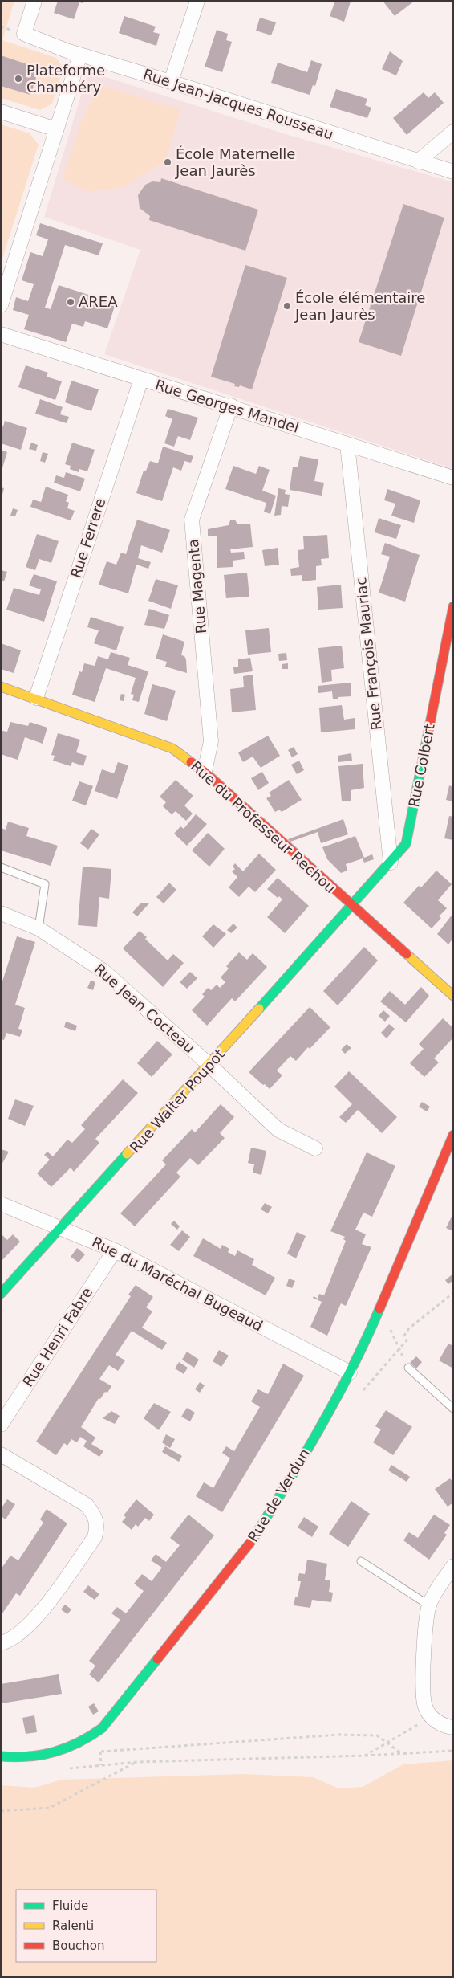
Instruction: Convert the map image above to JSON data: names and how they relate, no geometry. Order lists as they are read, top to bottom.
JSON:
{
  "streets": {
    "street": [
      "Rue Jean-Jacques Rousseau",
      "Rue Georges Mandel",
      "Rue Ferrere",
      "Rue Magenta",
      "Rue François Mauriac",
      "Rue Colbert",
      "Rue du Professeur Rechou",
      "Rue Jean Cocteau",
      "Rue Walter Poupot",
      "Rue du Maréchal Bugeaud",
      "Rue Henri Fabre",
      "Rue de Verdun"
    ]
  },
  "crossings": [
    ["Rue Georges Mandel", "Rue Ferrere"],
    ["Rue Georges Mandel", "Rue Magenta"],
    ["Rue Georges Mandel", "Rue François Mauriac"],
    ["Rue Ferrere", "Rue du Professeur Rechou"],
    ["Rue Magenta", "Rue du Professeur Rechou"],
    ["Rue François Mauriac", "Rue Colbert"],
    ["Rue Colbert", "Rue du Professeur Rechou"],
    ["Rue Colbert", "Rue Walter Poupot"],
    ["Rue du Professeur Rechou", "Rue Walter Poupot"],
    ["Rue Jean Cocteau", "Rue Walter Poupot"],
    ["Rue Walter Poupot", "Rue du Maréchal Bugeaud"],
    ["Rue du Maréchal Bugeaud", "Rue Henri Fabre"],
    ["Rue du Maréchal Bugeaud", "Rue de Verdun"]
  ],
  "places": [
    "Plateforme Chambéry",
    "École Maternelle Jean Jaurès",
    "AREA",
    "École élémentaire Jean Jaurès"
  ],
  "legend": ["Fluide", "Ralenti", "Bouchon"]
}
